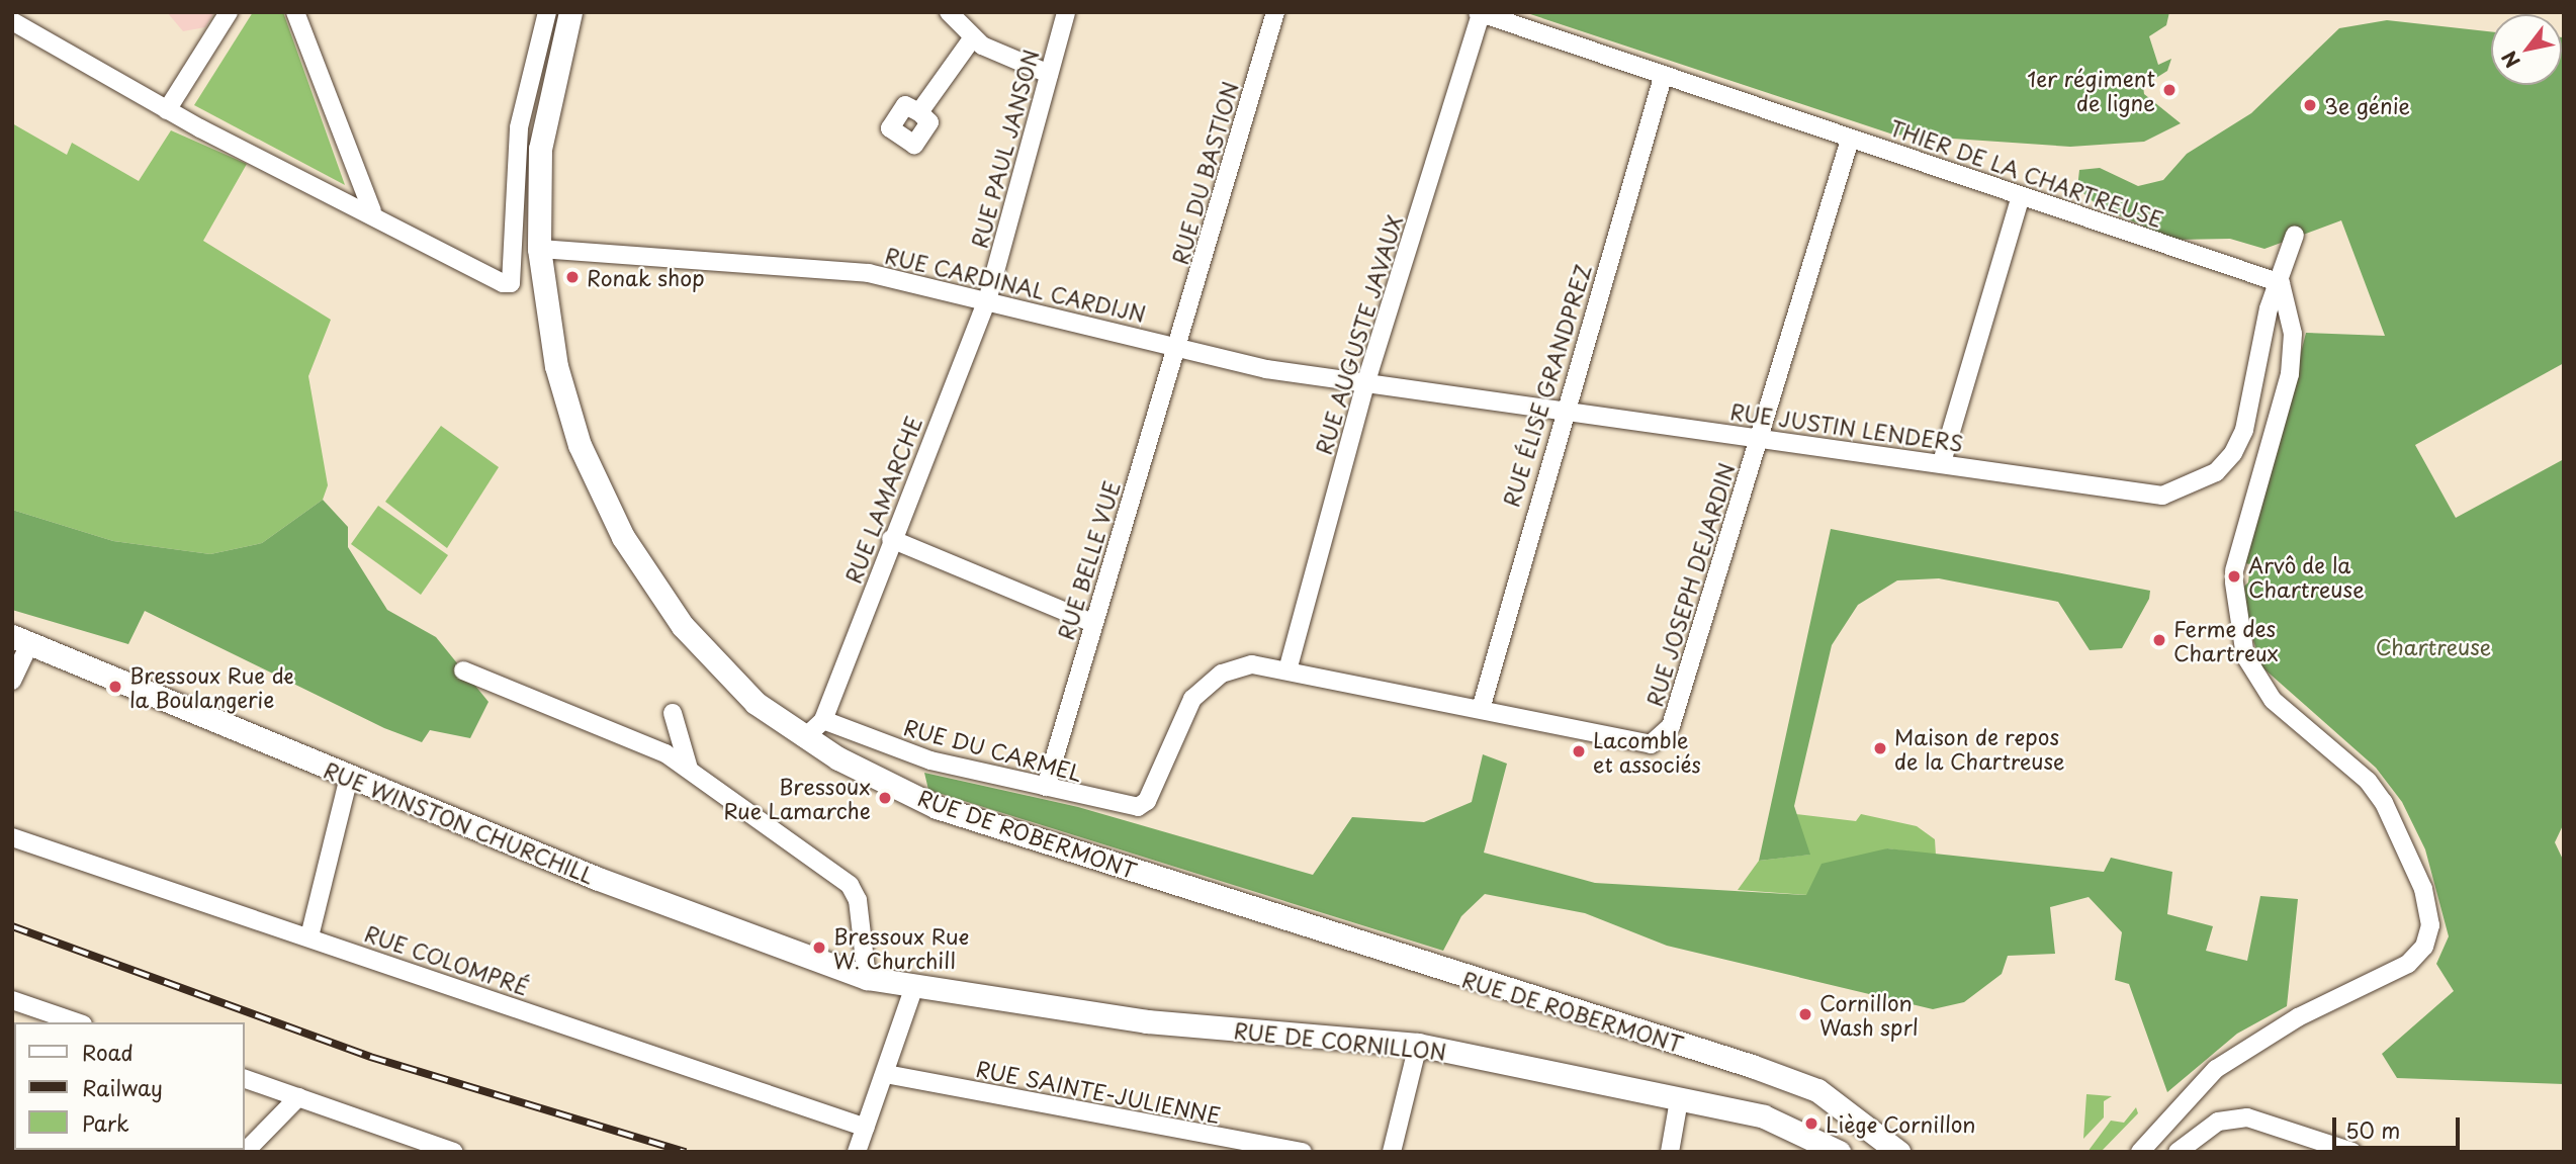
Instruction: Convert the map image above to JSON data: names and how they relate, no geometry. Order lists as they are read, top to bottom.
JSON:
{
  "streets": {
    "main road": ["RUE WINSTON CHURCHILL", "RUE DE ROBERMONT", "RUE DE CORNILLON"],
    "street": [
      "RUE PAUL JANSON",
      "RUE DU BASTION",
      "THIER DE LA CHARTREUSE",
      "RUE CARDINAL CARDIJN",
      "RUE AUGUSTE JAVAUX",
      "RUE ÉLISE GRANDPREZ",
      "RUE JUSTIN LENDERS",
      "RUE LAMARCHE",
      "RUE BELLE VUE",
      "RUE JOSEPH DEJARDIN",
      "RUE DU CARMEL",
      "RUE COLOMPRÉ",
      "RUE SAINTE-JULIENNE"
    ]
  },
  "crossings": [
    ["RUE PAUL JANSON", "RUE CARDINAL CARDIJN"],
    ["RUE PAUL JANSON", "RUE LAMARCHE"],
    ["RUE DU BASTION", "RUE CARDINAL CARDIJN"],
    ["RUE DU BASTION", "RUE BELLE VUE"],
    ["THIER DE LA CHARTREUSE", "RUE AUGUSTE JAVAUX"],
    ["THIER DE LA CHARTREUSE", "RUE ÉLISE GRANDPREZ"],
    ["THIER DE LA CHARTREUSE", "RUE JUSTIN LENDERS"],
    ["THIER DE LA CHARTREUSE", "RUE JOSEPH DEJARDIN"],
    ["RUE CARDINAL CARDIJN", "RUE JUSTIN LENDERS"],
    ["RUE CARDINAL CARDIJN", "RUE LAMARCHE"],
    ["RUE CARDINAL CARDIJN", "RUE BELLE VUE"],
    ["RUE CARDINAL CARDIJN", "RUE DE ROBERMONT"],
    ["RUE AUGUSTE JAVAUX", "RUE JUSTIN LENDERS"],
    ["RUE AUGUSTE JAVAUX", "RUE JOSEPH DEJARDIN"],
    ["RUE ÉLISE GRANDPREZ", "RUE JUSTIN LENDERS"],
    ["RUE ÉLISE GRANDPREZ", "RUE JOSEPH DEJARDIN"],
    ["RUE JUSTIN LENDERS", "RUE JOSEPH DEJARDIN"],
    ["RUE LAMARCHE", "RUE DU CARMEL"],
    ["RUE BELLE VUE", "RUE DU CARMEL"],
    ["RUE JOSEPH DEJARDIN", "RUE DU CARMEL"],
    ["RUE WINSTON CHURCHILL", "RUE DE CORNILLON"]
  ],
  "parks": ["Chartreuse"],
  "places": [
    "1er régiment de ligne",
    "3e génie",
    "Ronak shop",
    "Arvô de la Chartreuse",
    "Ferme des Chartreux",
    "Bressoux Rue de la Boulangerie",
    "Maison de repos de la Chartreuse",
    "Lacomble et associés",
    "Bressoux Rue Lamarche",
    "Bressoux Rue W. Churchill",
    "Cornillon Wash sprl",
    "Liège Cornillon"
  ],
  "legend": ["Road", "Railway", "Park"],
  "scale_bar": "50 m",
  "north": "bottom left"
}
